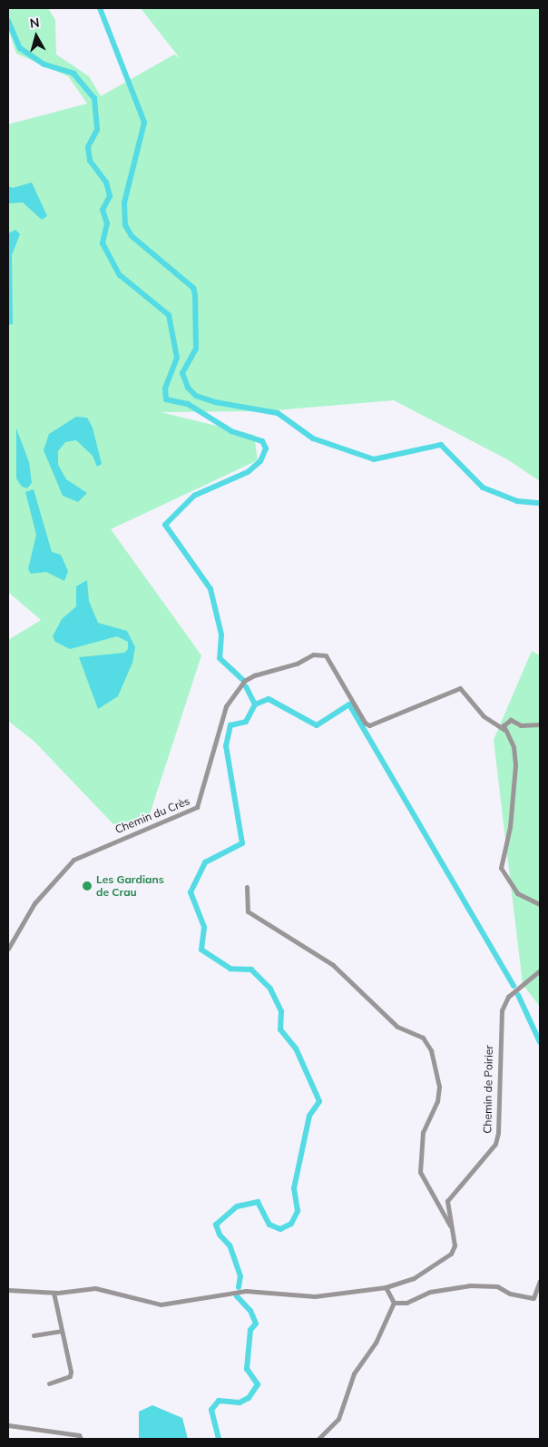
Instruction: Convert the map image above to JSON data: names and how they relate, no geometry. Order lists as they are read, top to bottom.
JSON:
{
  "streets": {
    "street": ["Chemin du Crès", "Chemin de Poirier"]
  },
  "places": ["Les Gardians de Crau"],
  "north": "top"
}
